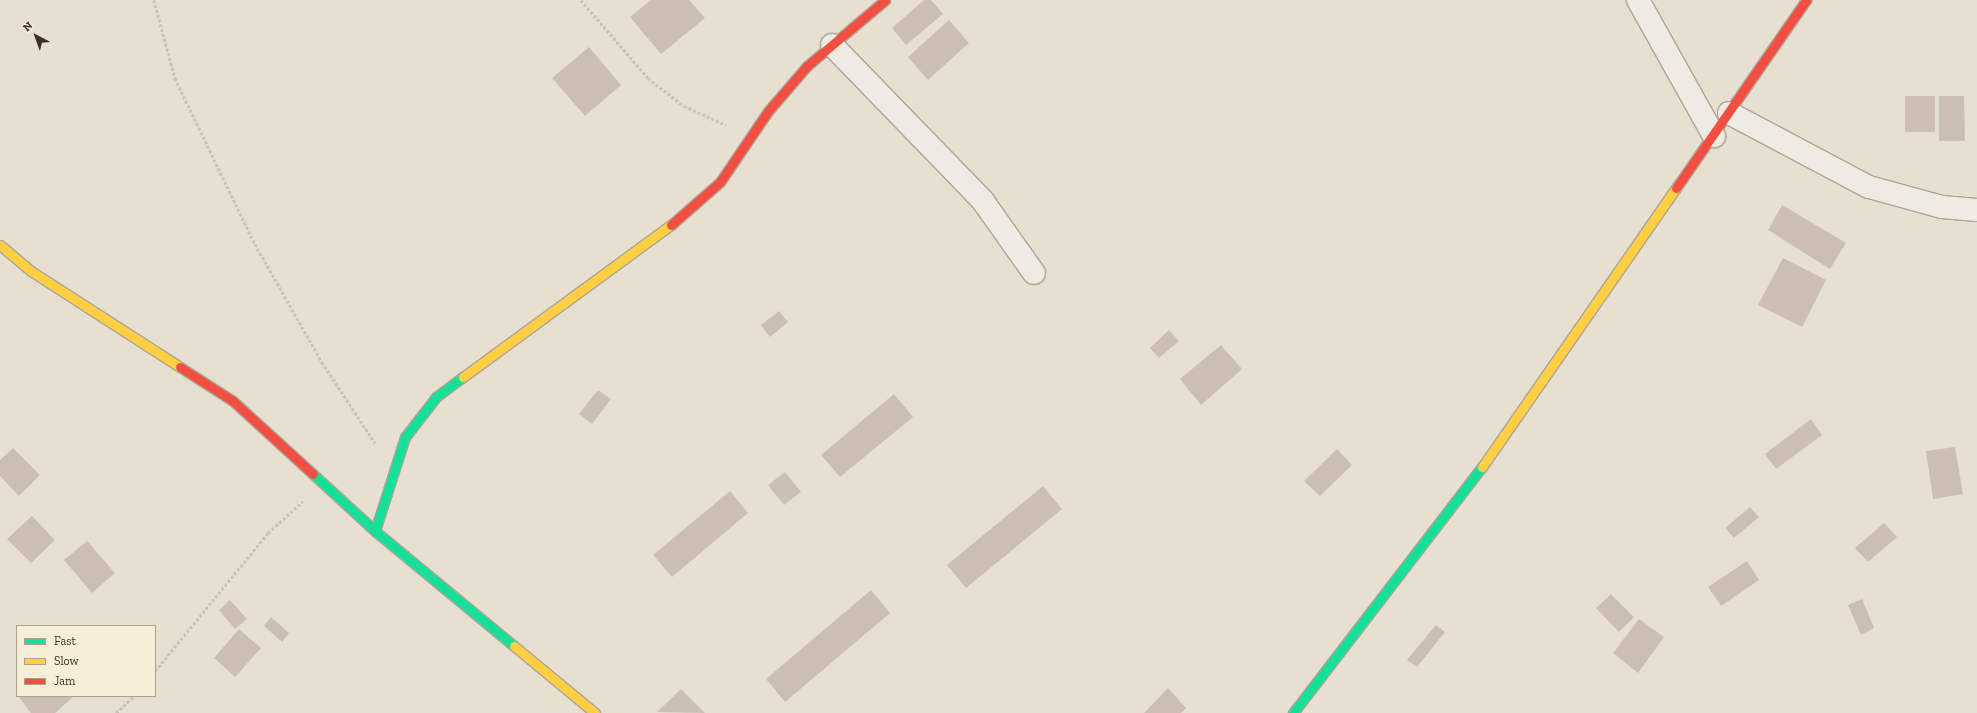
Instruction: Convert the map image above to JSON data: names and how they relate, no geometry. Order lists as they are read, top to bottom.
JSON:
{
  "legend": ["Fast", "Slow", "Jam"],
  "north": "top left"
}
